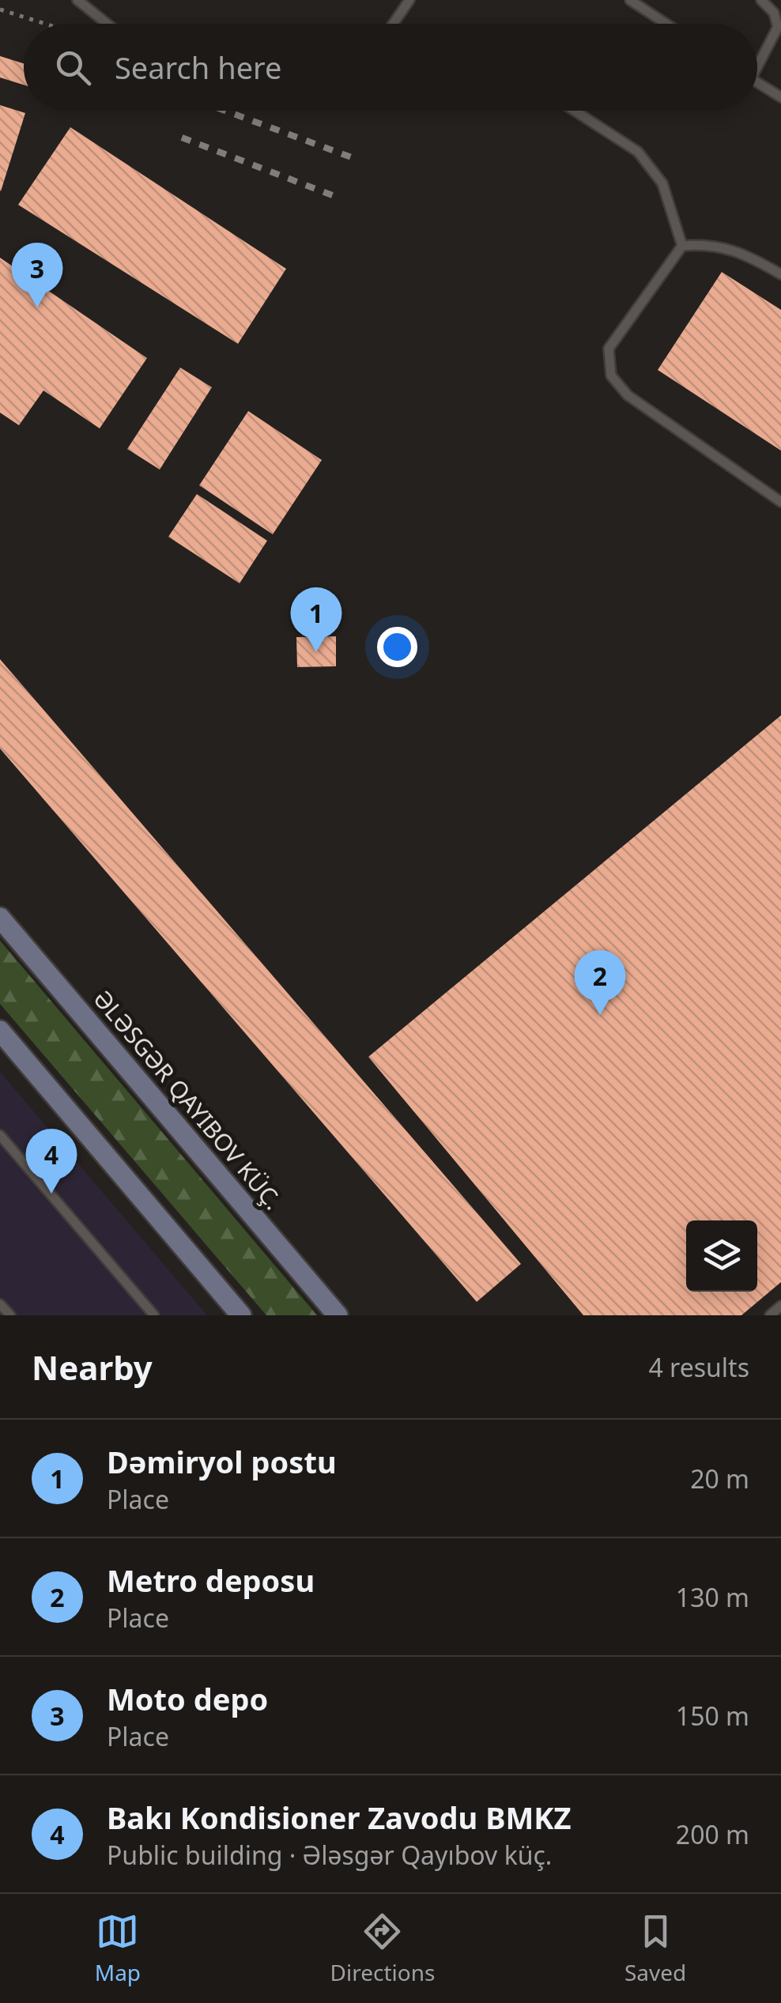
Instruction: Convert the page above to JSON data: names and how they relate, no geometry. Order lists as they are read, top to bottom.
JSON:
{
  "page": {
    "search": "Search here",
    "pins": [
      "3",
      "1",
      "2",
      "4"
    ],
    "heading": ["Nearby", "4 results"],
    "list": [
      {
        "mark": "1",
        "name": "Dəmiryol postu",
        "note": "Place",
        "value": "20 m"
      },
      {
        "mark": "2",
        "name": "Metro deposu",
        "note": "Place",
        "value": "130 m"
      },
      {
        "mark": "3",
        "name": "Moto depo",
        "note": "Place",
        "value": "150 m"
      },
      {
        "mark": "4",
        "name": "Bakı Kondisioner Zavodu BMKZ",
        "note": "Public building · Ələsgər Qayıbov küç.",
        "value": "200 m"
      }
    ],
    "nav": ["Map", "Directions", "Saved"]
  }
}
